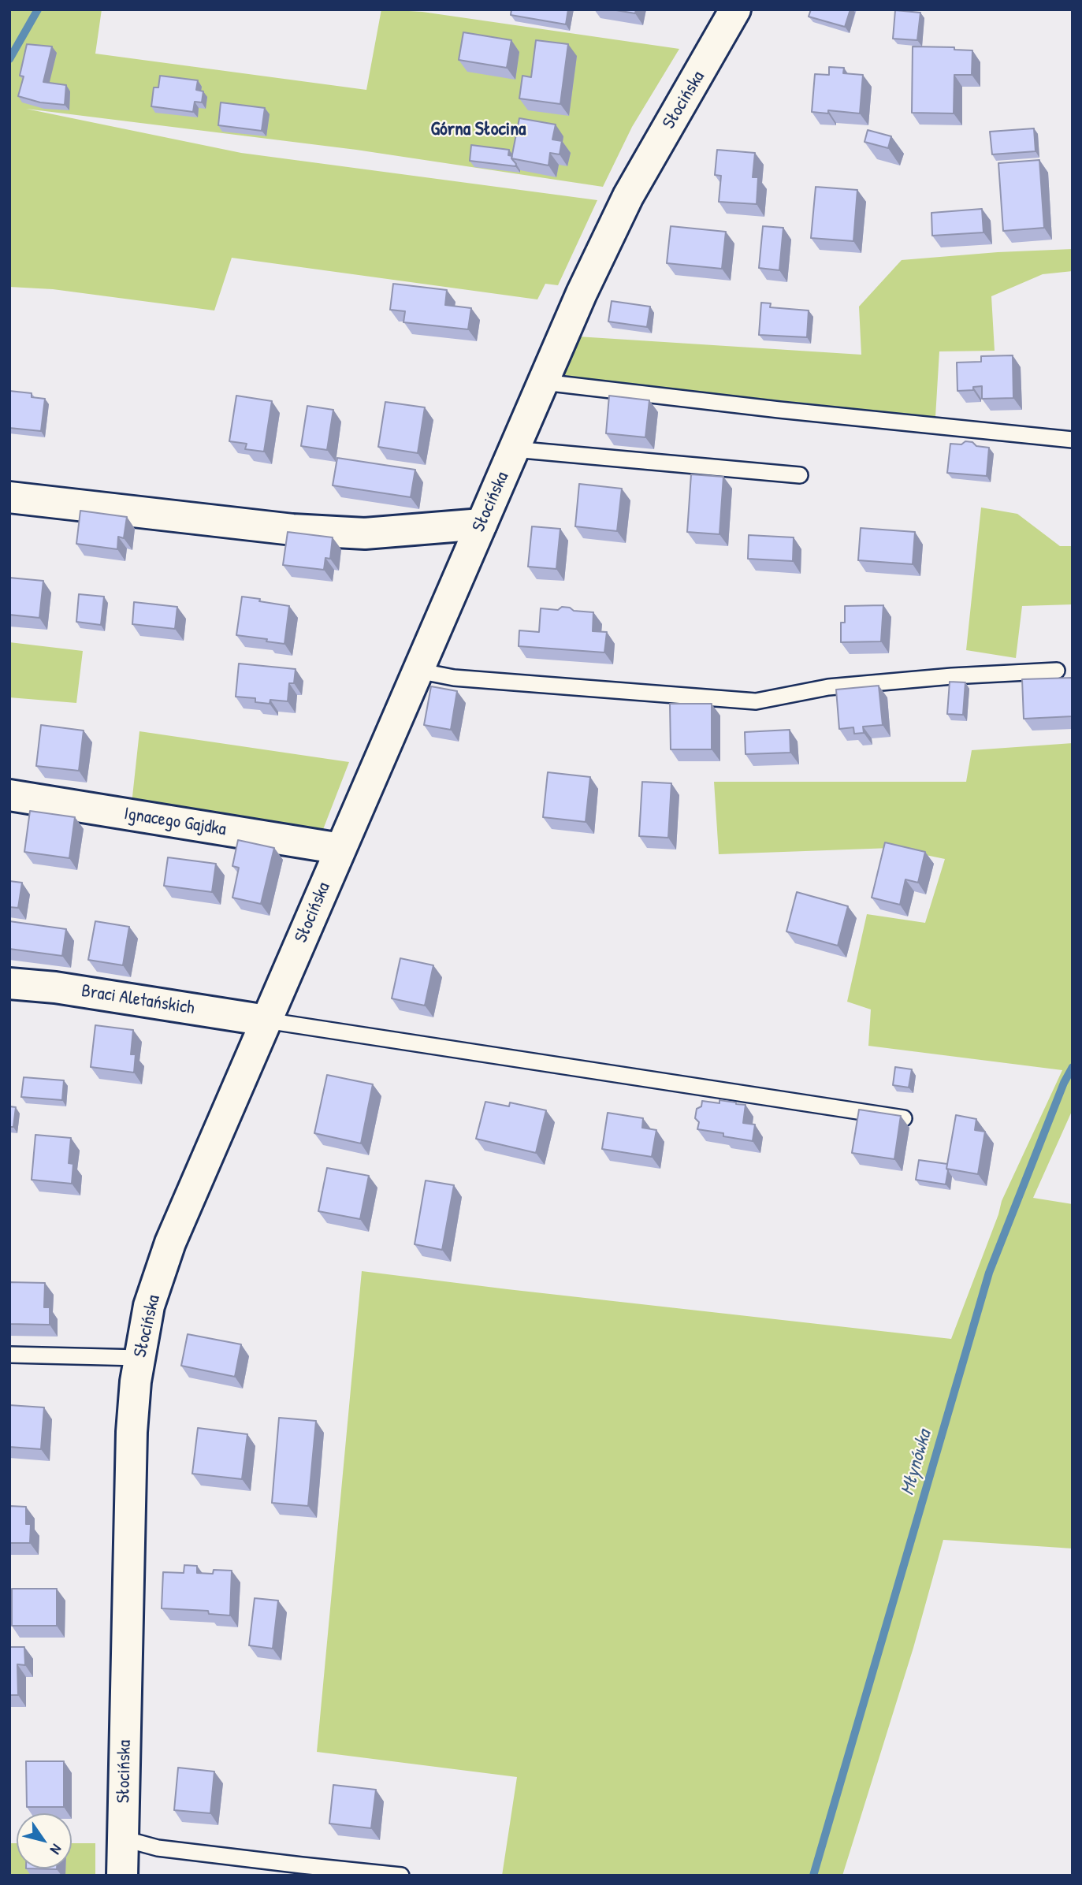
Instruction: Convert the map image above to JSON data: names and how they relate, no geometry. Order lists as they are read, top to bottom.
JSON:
{
  "streets": {
    "street": ["Słocińska", "Ignacego Gajdka", "Braci Aletańskich"]
  },
  "crossings": [
    ["Słocińska", "Ignacego Gajdka"],
    ["Słocińska", "Braci Aletańskich"]
  ],
  "districts": ["Górna Słocina"],
  "water": ["Młynówka"],
  "north": "bottom right"
}
